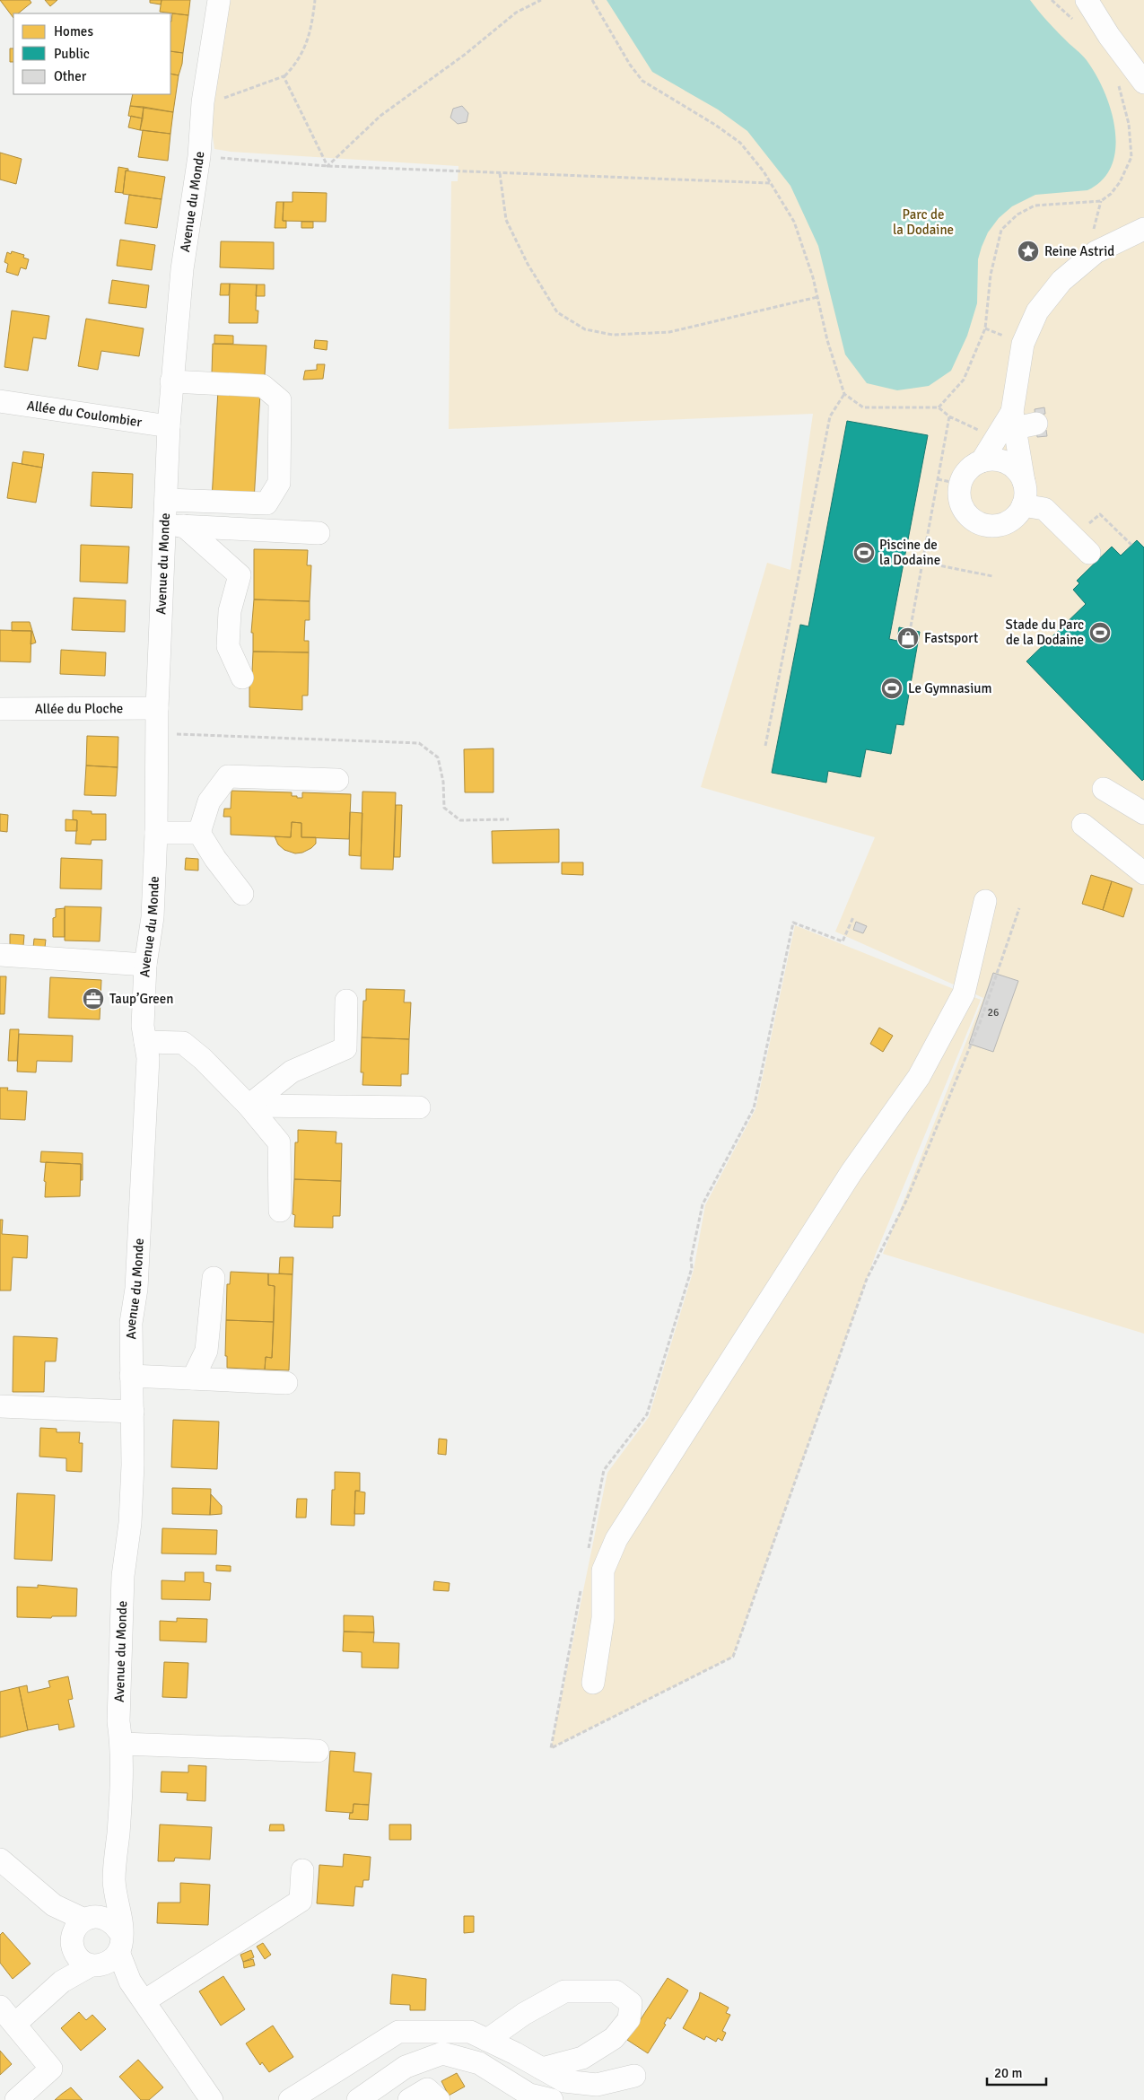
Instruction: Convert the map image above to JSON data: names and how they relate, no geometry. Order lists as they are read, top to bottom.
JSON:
{
  "streets": {
    "street": ["Avenue du Monde", "Allée du Coulombier", "Allée du Ploche"]
  },
  "crossings": [
    ["Avenue du Monde", "Allée du Coulombier"],
    ["Avenue du Monde", "Allée du Ploche"]
  ],
  "parks": ["Parc de la Dodaine"],
  "places": {
    "place": ["Reine Astrid"],
    "sports": ["Piscine de la Dodaine", "Stade du Parc de la Dodaine", "Le Gymnasium"],
    "shop": ["Fastsport"],
    "office": ["Taup’Green"]
  },
  "house_numbers": ["26"],
  "legend": ["Homes", "Public", "Other"],
  "scale_bar": "20 m"
}
